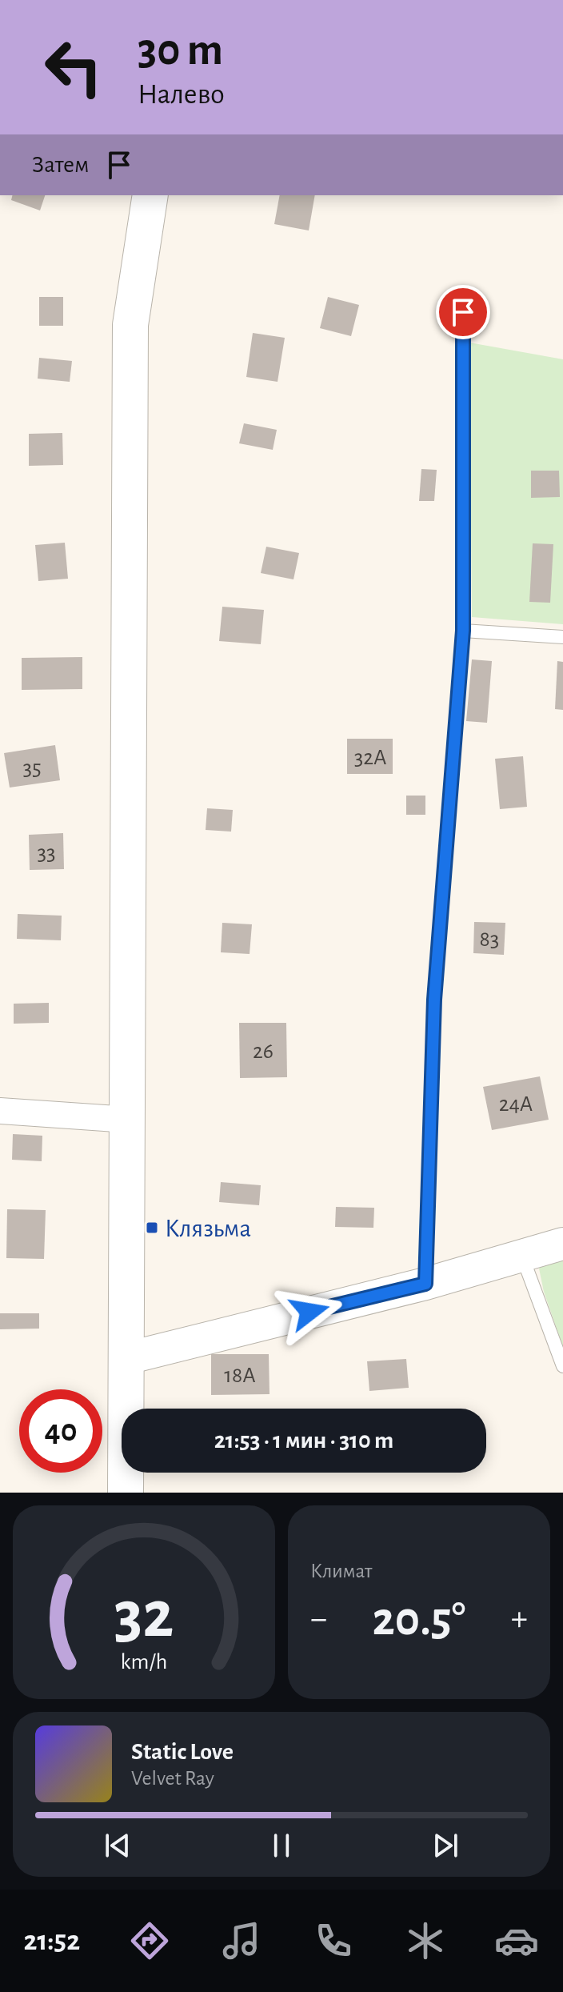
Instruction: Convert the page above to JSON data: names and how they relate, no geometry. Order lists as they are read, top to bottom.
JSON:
{
  "places": {
    "transit": ["Клязьма"]
  },
  "house_numbers": [
    "32А",
    "35",
    "33",
    "83",
    "26",
    "24А",
    "18А"
  ],
  "page": {
    "turn": ["30 m", "Налево"],
    "then": "Затем",
    "limit": "40",
    "trip": "21:53 · 1 мин · 310 m",
    "tile": "Климат",
    "heat": ["−", "20.5°", "+"],
    "song": ["Static Love", "Velvet Ray"],
    "tabs": "21:52",
    "gauge": ["32", "km/h"]
  }
}
